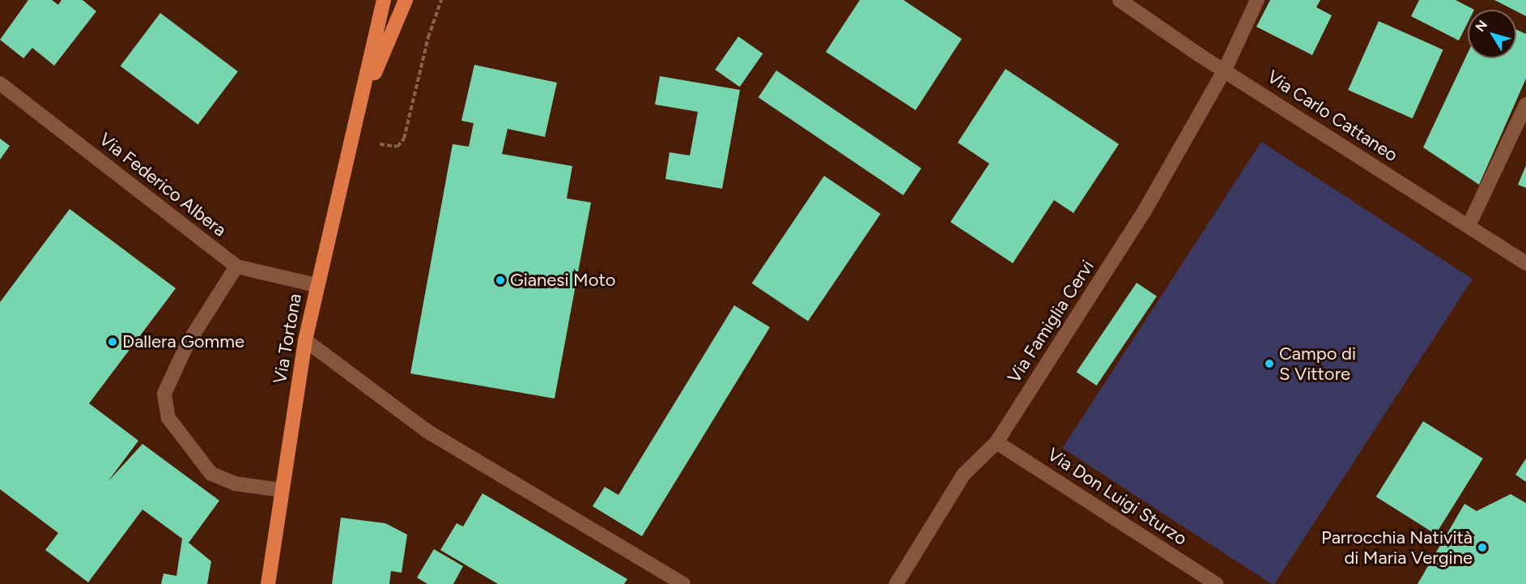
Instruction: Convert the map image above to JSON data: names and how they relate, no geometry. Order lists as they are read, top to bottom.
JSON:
{
  "streets": {
    "main road": ["Via Tortona"],
    "street": [
      "Via Carlo Cattaneo",
      "Via Federico Albera",
      "Via Famiglia Cervi",
      "Via Don Luigi Sturzo"
    ]
  },
  "crossings": [
    ["Via Carlo Cattaneo", "Via Famiglia Cervi"],
    ["Via Federico Albera", "Via Tortona"],
    ["Via Famiglia Cervi", "Via Don Luigi Sturzo"]
  ],
  "places": [
    "Gianesi Moto",
    "Dallera Gomme",
    "Campo di S Vittore",
    "Parrocchia Natività di Maria Vergine"
  ],
  "north": "top left"
}
